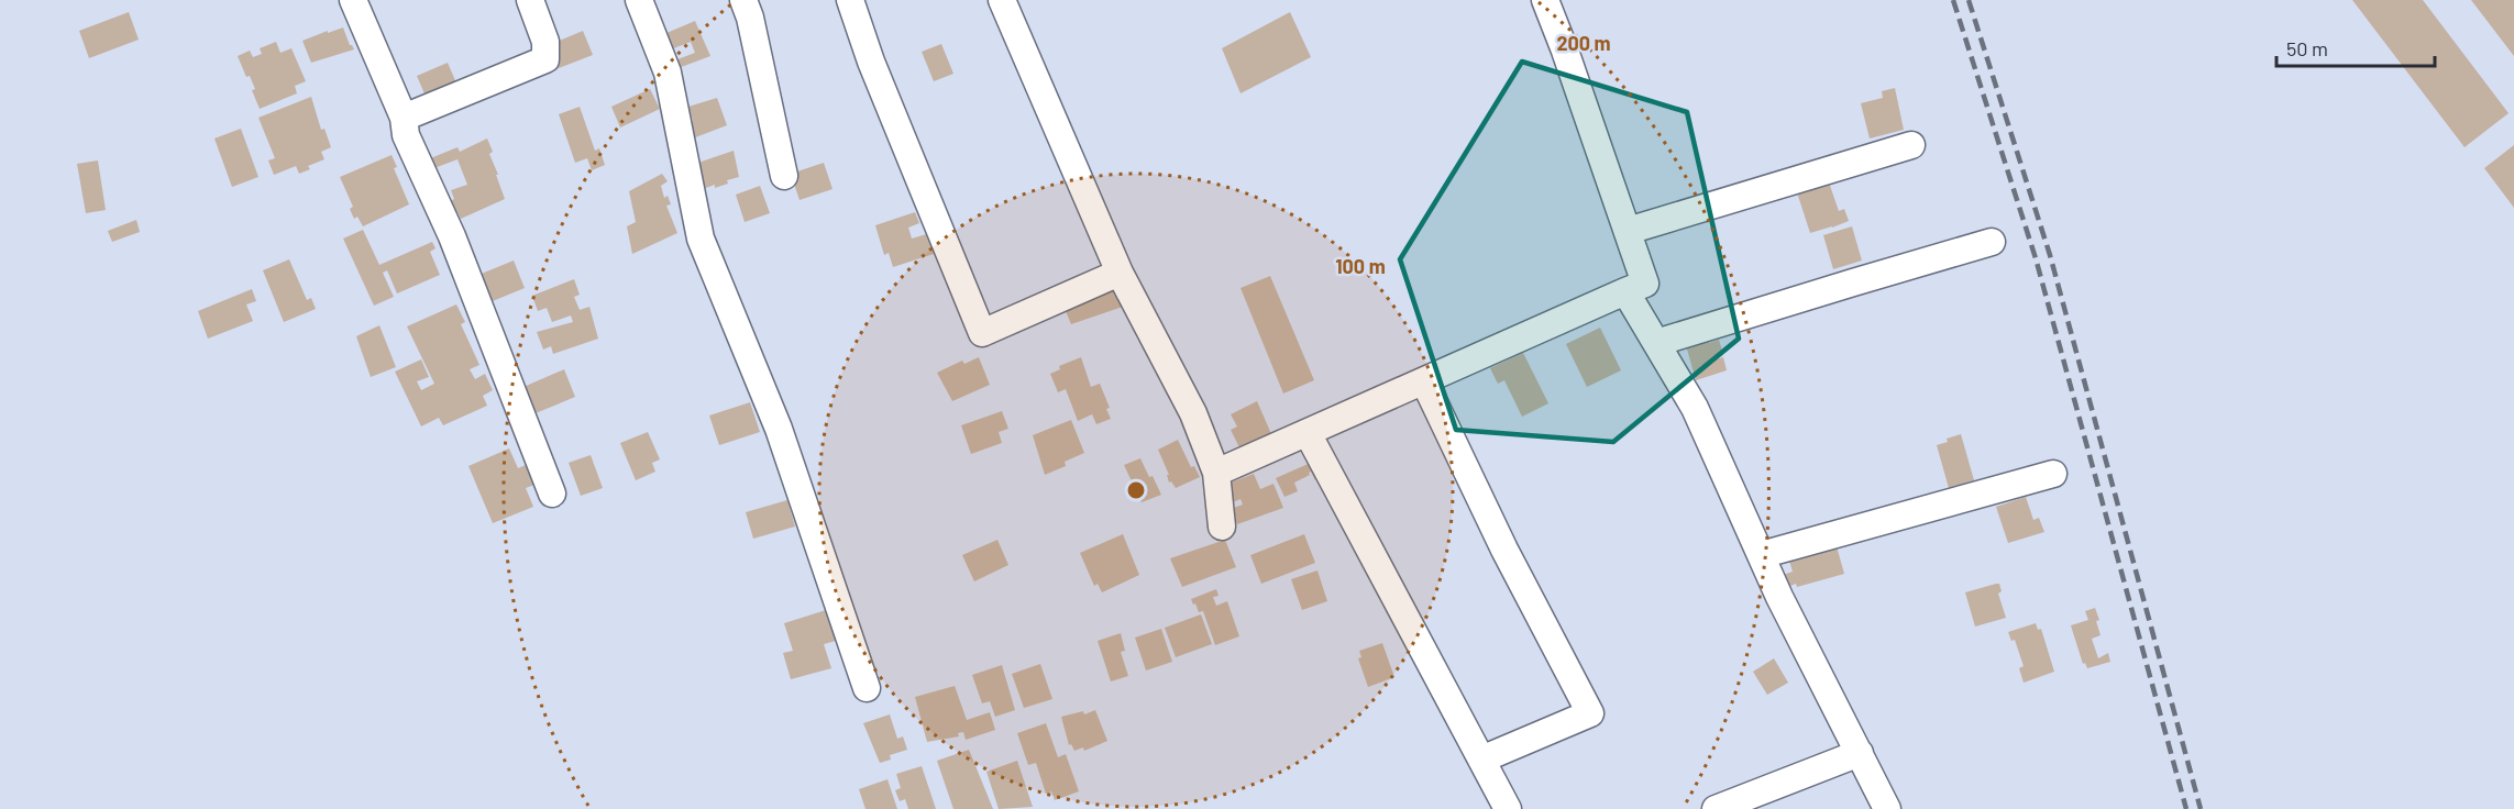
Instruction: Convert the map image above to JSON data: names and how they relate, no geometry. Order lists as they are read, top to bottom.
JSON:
{
  "scale_bar": "50 m",
  "rings": ["200 m", "100 m"]
}
